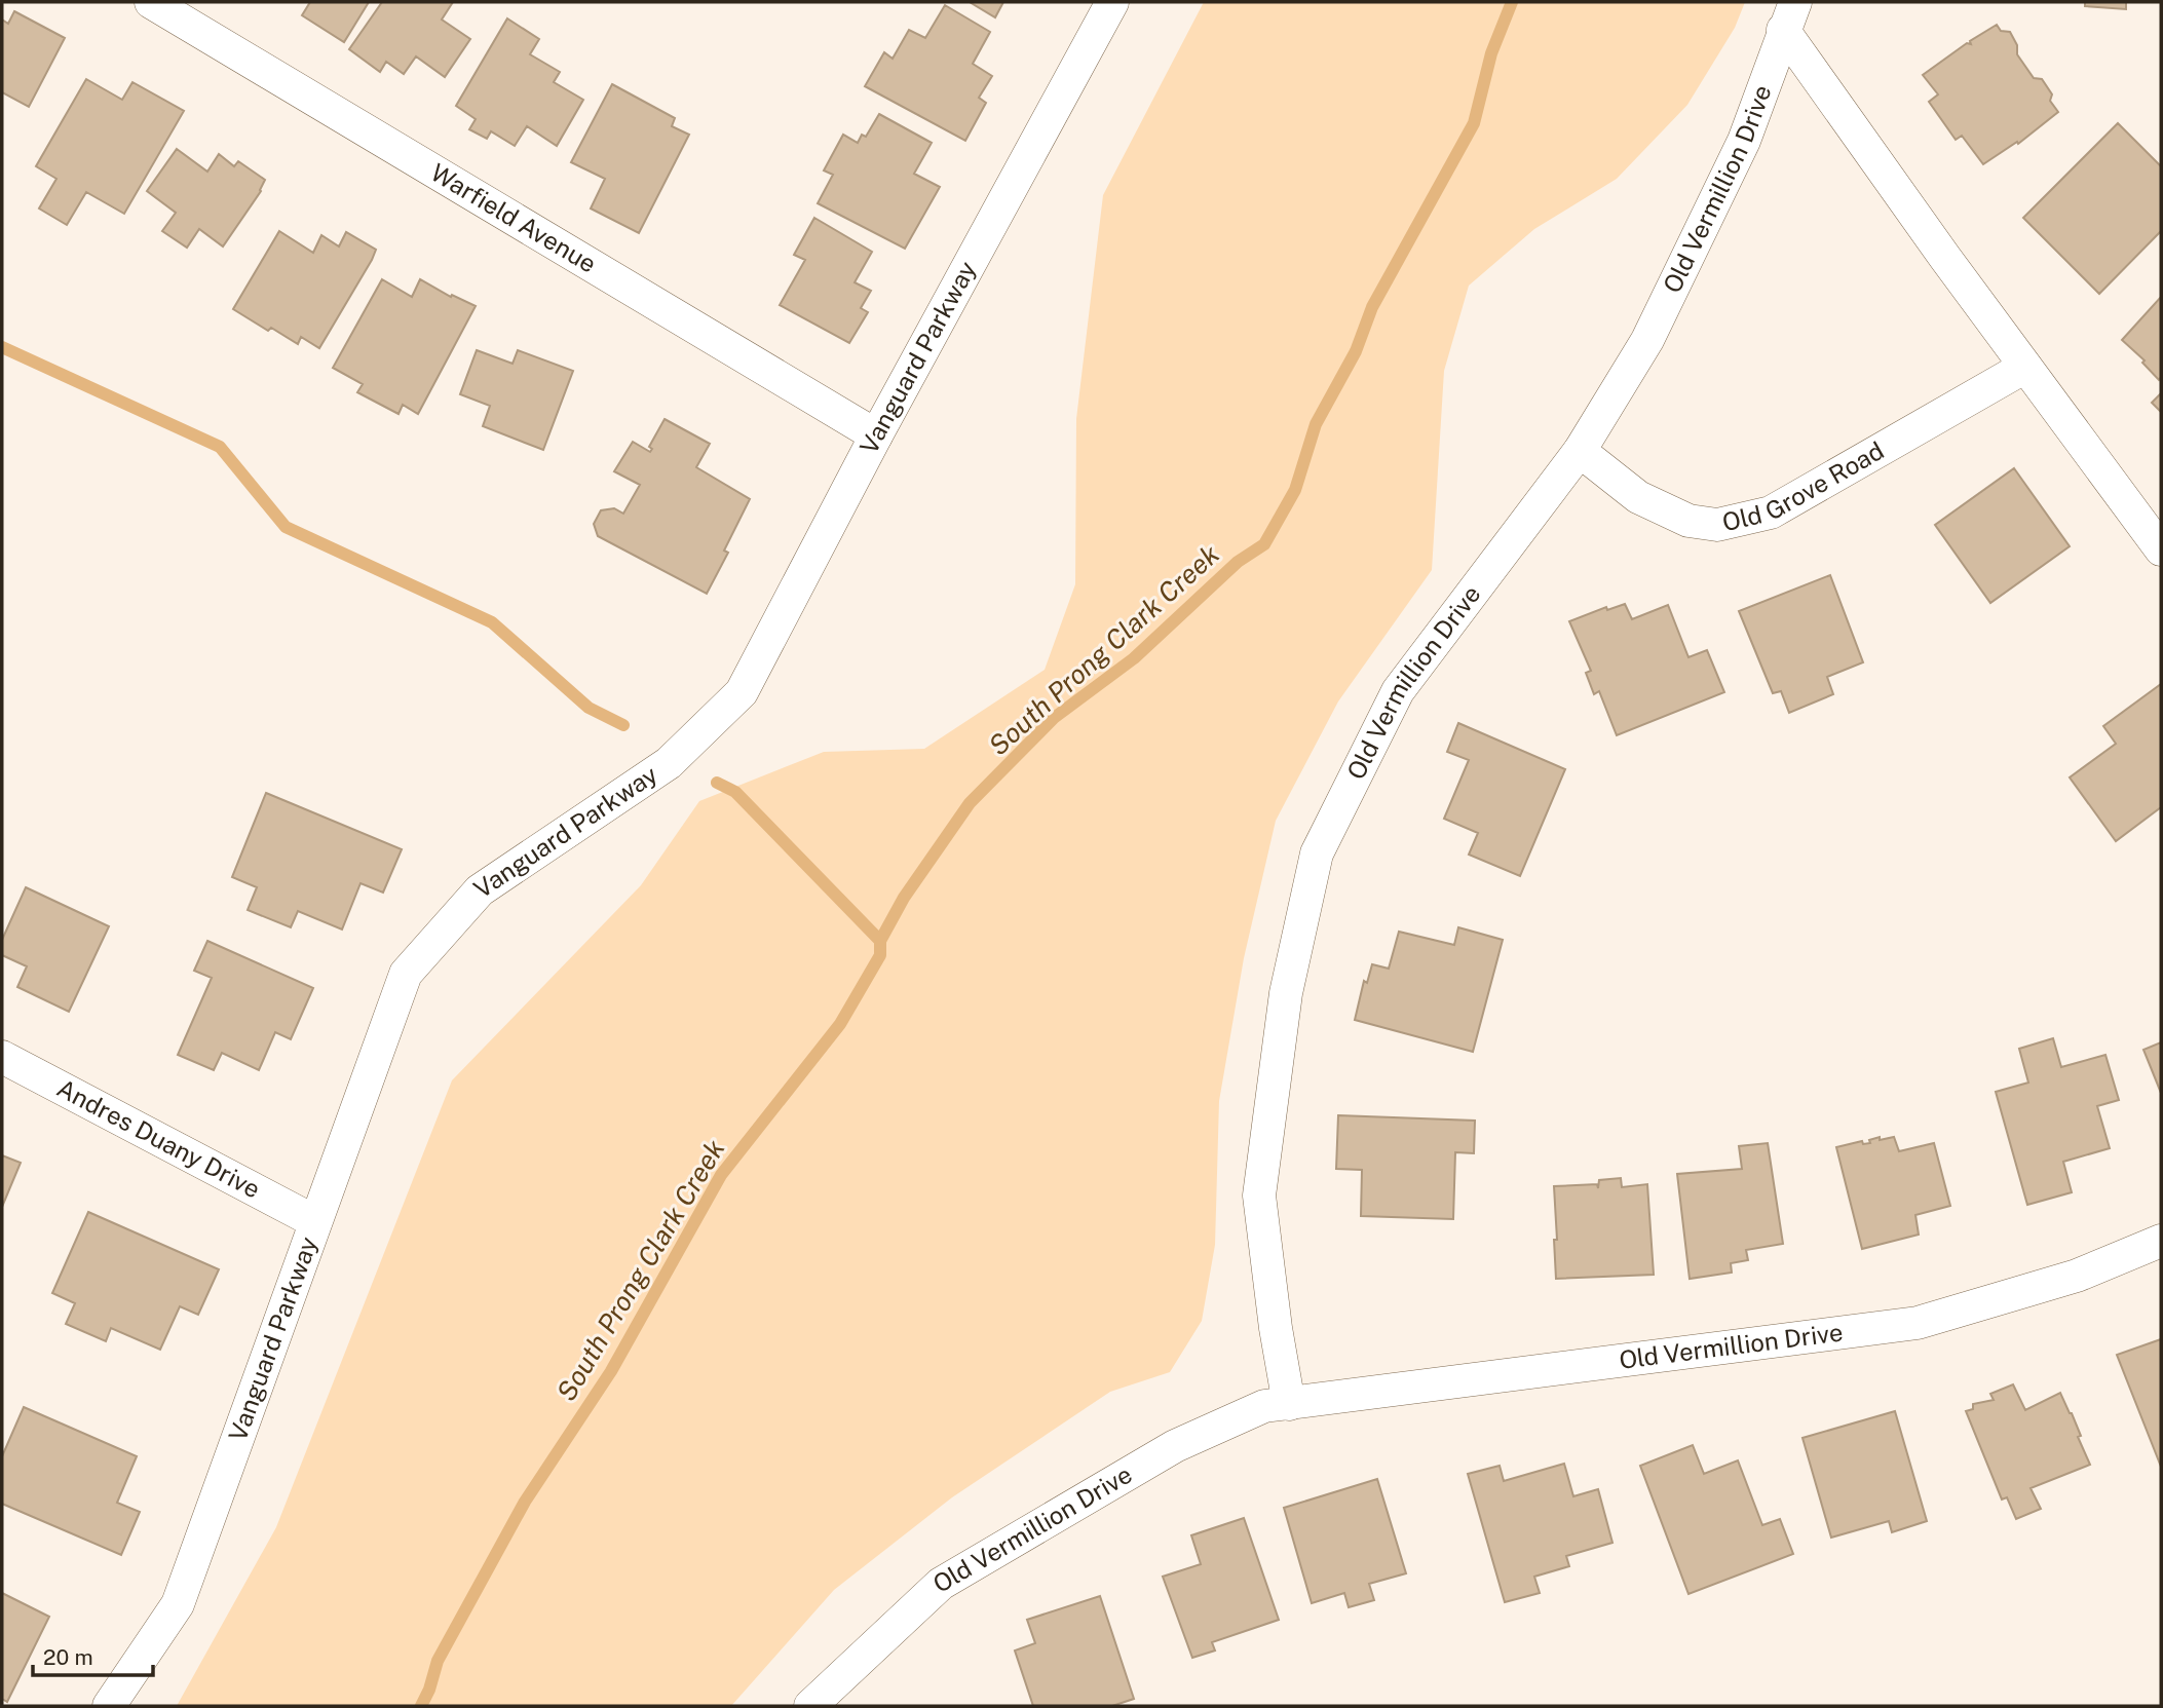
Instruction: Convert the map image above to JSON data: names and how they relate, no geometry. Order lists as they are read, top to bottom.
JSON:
{
  "streets": {
    "street": [
      "Old Vermillion Drive",
      "Warfield Avenue",
      "Vanguard Parkway",
      "Old Grove Road",
      "Andres Duany Drive"
    ]
  },
  "crossings": [
    ["Old Vermillion Drive", "Old Grove Road"],
    ["Warfield Avenue", "Vanguard Parkway"],
    ["Vanguard Parkway", "Andres Duany Drive"]
  ],
  "water": ["South Prong Clark Creek"],
  "scale_bar": "20 m"
}
